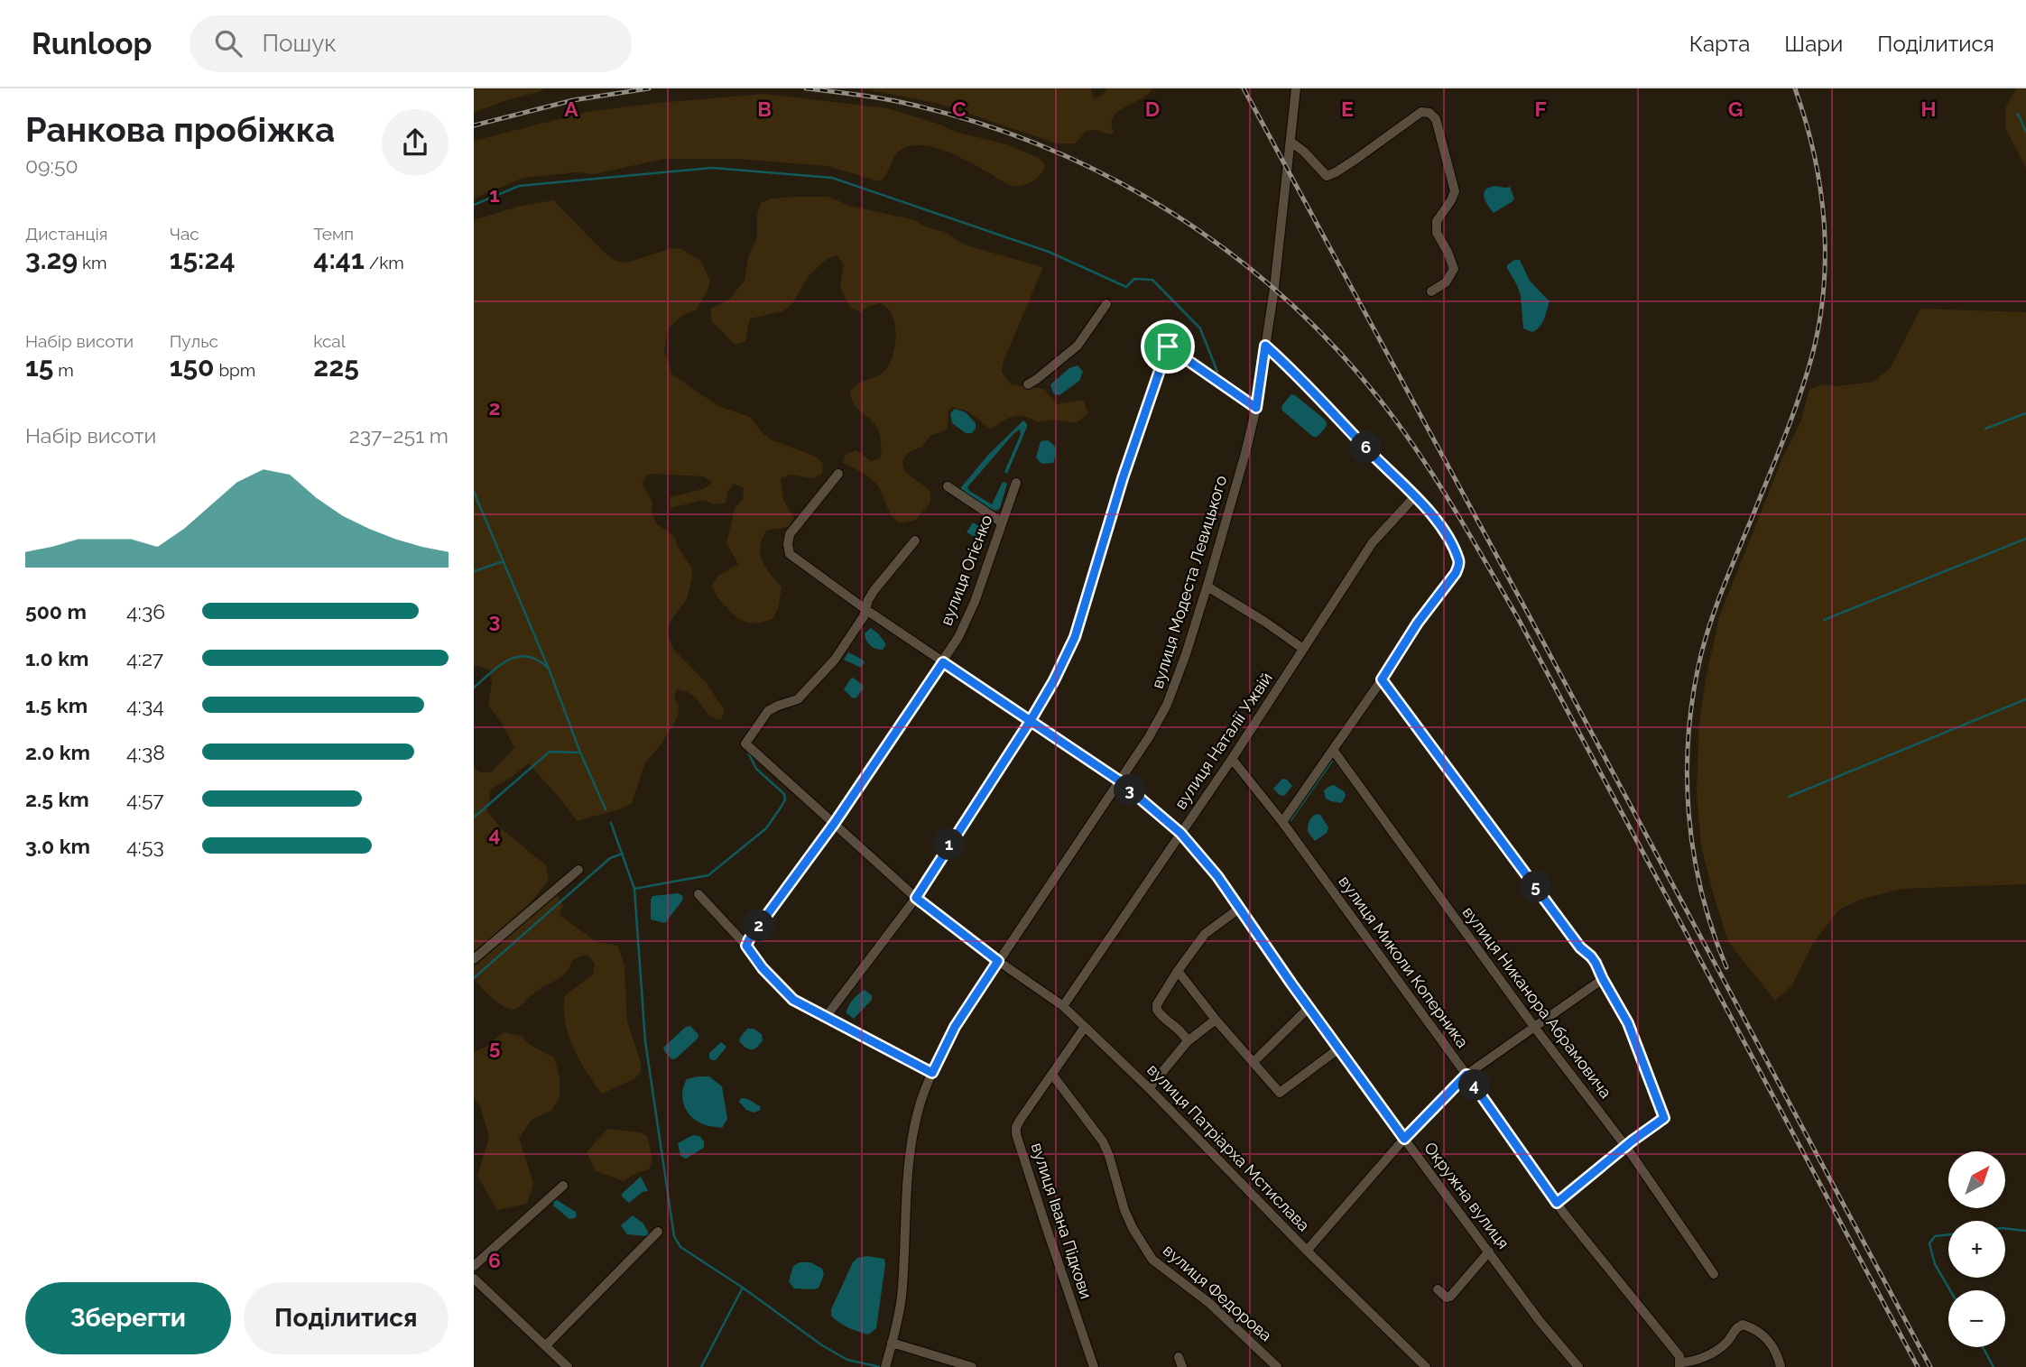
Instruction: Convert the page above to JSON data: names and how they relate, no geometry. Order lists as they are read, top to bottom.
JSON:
{
  "streets": {
    "street": [
      "вулиця Огієнко",
      "вулиця Модеста Левицького",
      "вулиця Наталії Ужвій",
      "вулиця Миколи Коперника",
      "вулиця Никанора Абрамовича",
      "вулиця Патріарха Мстислава",
      "Окружна вулиця",
      "вулиця Івана Підкови",
      "вулиця Федорова"
    ]
  },
  "crossings": [
    ["вулиця Огієнко", "вулиця Патріарха Мстислава"],
    ["вулиця Огієнко", "Окружна вулиця"],
    ["вулиця Модеста Левицького", "вулиця Патріарха Мстислава"],
    ["вулиця Модеста Левицького", "Окружна вулиця"],
    ["вулиця Наталії Ужвій", "вулиця Миколи Коперника"],
    ["вулиця Наталії Ужвій", "вулиця Патріарха Мстислава"],
    ["вулиця Наталії Ужвій", "Окружна вулиця"],
    ["вулиця Патріарха Мстислава", "Окружна вулиця"],
    ["вулиця Патріарха Мстислава", "вулиця Івана Підкови"],
    ["вулиця Івана Підкови", "вулиця Федорова"]
  ],
  "north": "top right",
  "page": {
    "header": "Runloop",
    "search": "Пошук",
    "nav": ["Карта", "Шари", "Поділитися"],
    "heading": ["Ранкова пробіжка", "09:50"],
    "stats": [
      ["Дистанція", "3.29 km"],
      ["Час", "15:24"],
      ["Темп", "4:41 /km"],
      ["Набір висоти", "15 m"],
      ["Пульс", "150 bpm"],
      ["kcal", "225"]
    ],
    "chart": ["Набір висоти", "237–251 m"],
    "pins": [
      "6",
      "3",
      "1",
      "5",
      "2",
      "4"
    ],
    "list": [
      {
        "name": "500 m",
        "note": "4:36"
      },
      {
        "name": "1.0 km",
        "note": "4:27"
      },
      {
        "name": "1.5 km",
        "note": "4:34"
      },
      {
        "name": "2.0 km",
        "note": "4:38"
      },
      {
        "name": "2.5 km",
        "note": "4:57"
      },
      {
        "name": "3.0 km",
        "note": "4:53"
      }
    ],
    "map_buttons": ["+", "−"],
    "buttons": ["Зберегти", "Поділитися"]
  },
  "grid": {
    "columns": [
      "A",
      "B",
      "C",
      "D",
      "E",
      "F",
      "G",
      "H"
    ],
    "rows": [
      "1",
      "2",
      "3",
      "4",
      "5",
      "6"
    ]
  }
}
